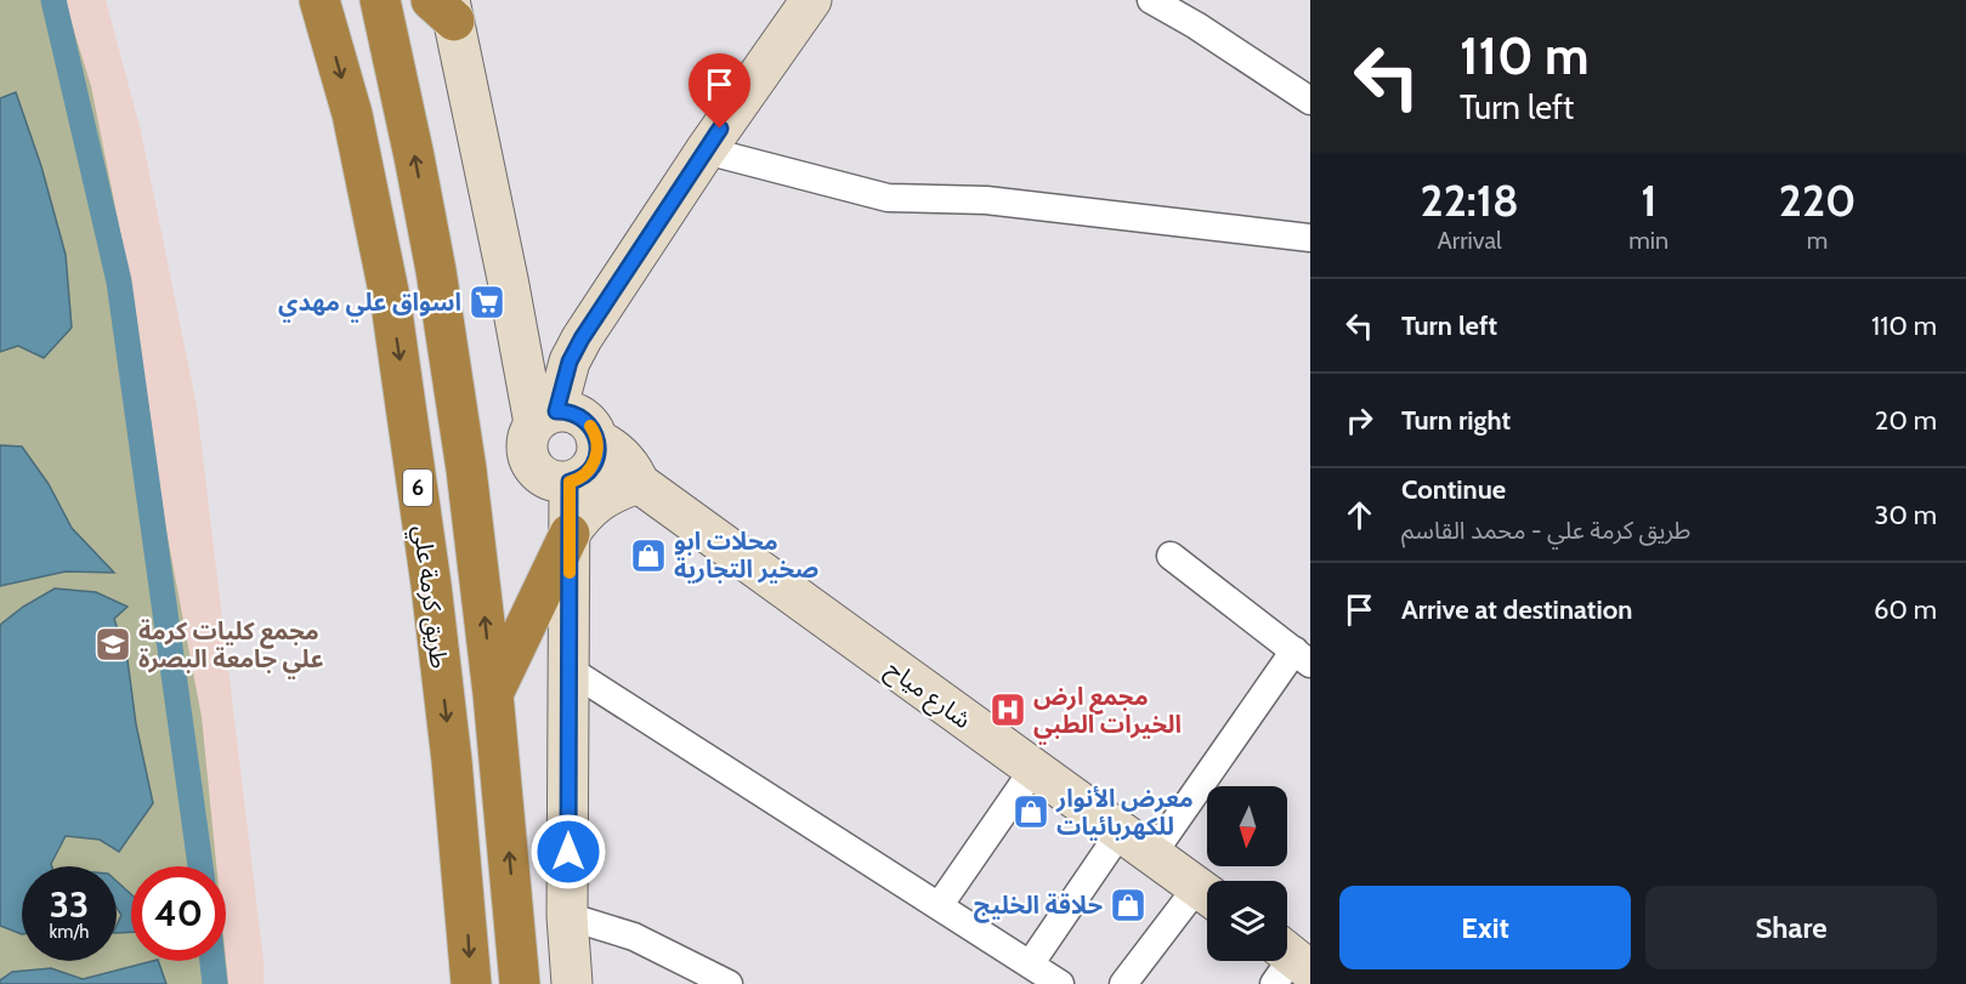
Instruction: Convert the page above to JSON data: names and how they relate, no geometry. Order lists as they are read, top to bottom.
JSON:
{
  "streets": {
    "highway": ["6", "طريق كرمة علي"],
    "street": ["شارع مياح"]
  },
  "places": {
    "supermarket": ["اسواق علي مهدي"],
    "shop": ["محلات ابو صخير التجارية", "معرض الأنوار للكهربائيات", "حلاقة الخليج"],
    "school or university": ["مجمع كليات كرمة علي جامعة البصرة"],
    "hospital": ["مجمع ارض الخيرات الطبي"]
  },
  "north": "bottom",
  "page": {
    "turn": ["110 m", "Turn left"],
    "eta": [
      "22:18",
      "Arrival",
      "1",
      "min",
      "220",
      "m"
    ],
    "list": [
      {
        "name": "Turn left",
        "value": "110 m"
      },
      {
        "name": "Turn right",
        "value": "20 m"
      },
      {
        "name": "Continue",
        "note": "طريق كرمة علي - محمد القاسم",
        "value": "30 m"
      },
      {
        "name": "Arrive at destination",
        "value": "60 m"
      }
    ],
    "speed": "33 km/h",
    "limit": "40",
    "buttons": ["Exit", "Share"]
  }
}
